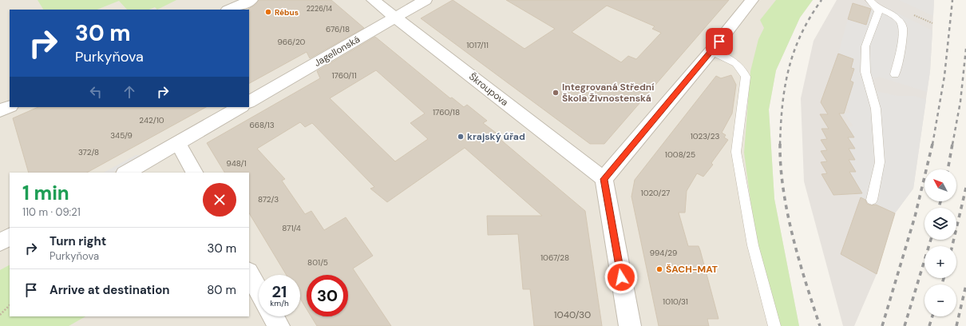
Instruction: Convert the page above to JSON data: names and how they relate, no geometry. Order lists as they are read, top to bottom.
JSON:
{
  "streets": {
    "street": ["Jagellonská", "Škroupova"]
  },
  "crossings": [
    ["Jagellonská", "Škroupova"]
  ],
  "places": [
    "Rébus",
    "Integrovaná Střední Škola Živnostenská",
    "krajský úřad",
    "ŠACH-MAT"
  ],
  "house_numbers": [
    "2226/14",
    "676/18",
    "966/20",
    "1017/11",
    "1760/11",
    "1760/18",
    "242/10",
    "668/13",
    "345/9",
    "1023/23",
    "372/8",
    "1008/25",
    "948/1",
    "1020/27",
    "872/3",
    "871/4",
    "994/29",
    "1067/28",
    "801/5",
    "1010/31",
    "1040/30"
  ],
  "north": "top left",
  "page": {
    "turn": ["30 m", "Purkyňova"],
    "map_buttons": ["+", "−"],
    "heading": ["1 min", "110 m · 09:21"],
    "list": [
      {
        "name": "Turn right",
        "note": "Purkyňova",
        "value": "30 m"
      },
      {
        "name": "Arrive at destination",
        "value": "80 m"
      }
    ],
    "speed": "21 km/h",
    "limit": "30"
  }
}
